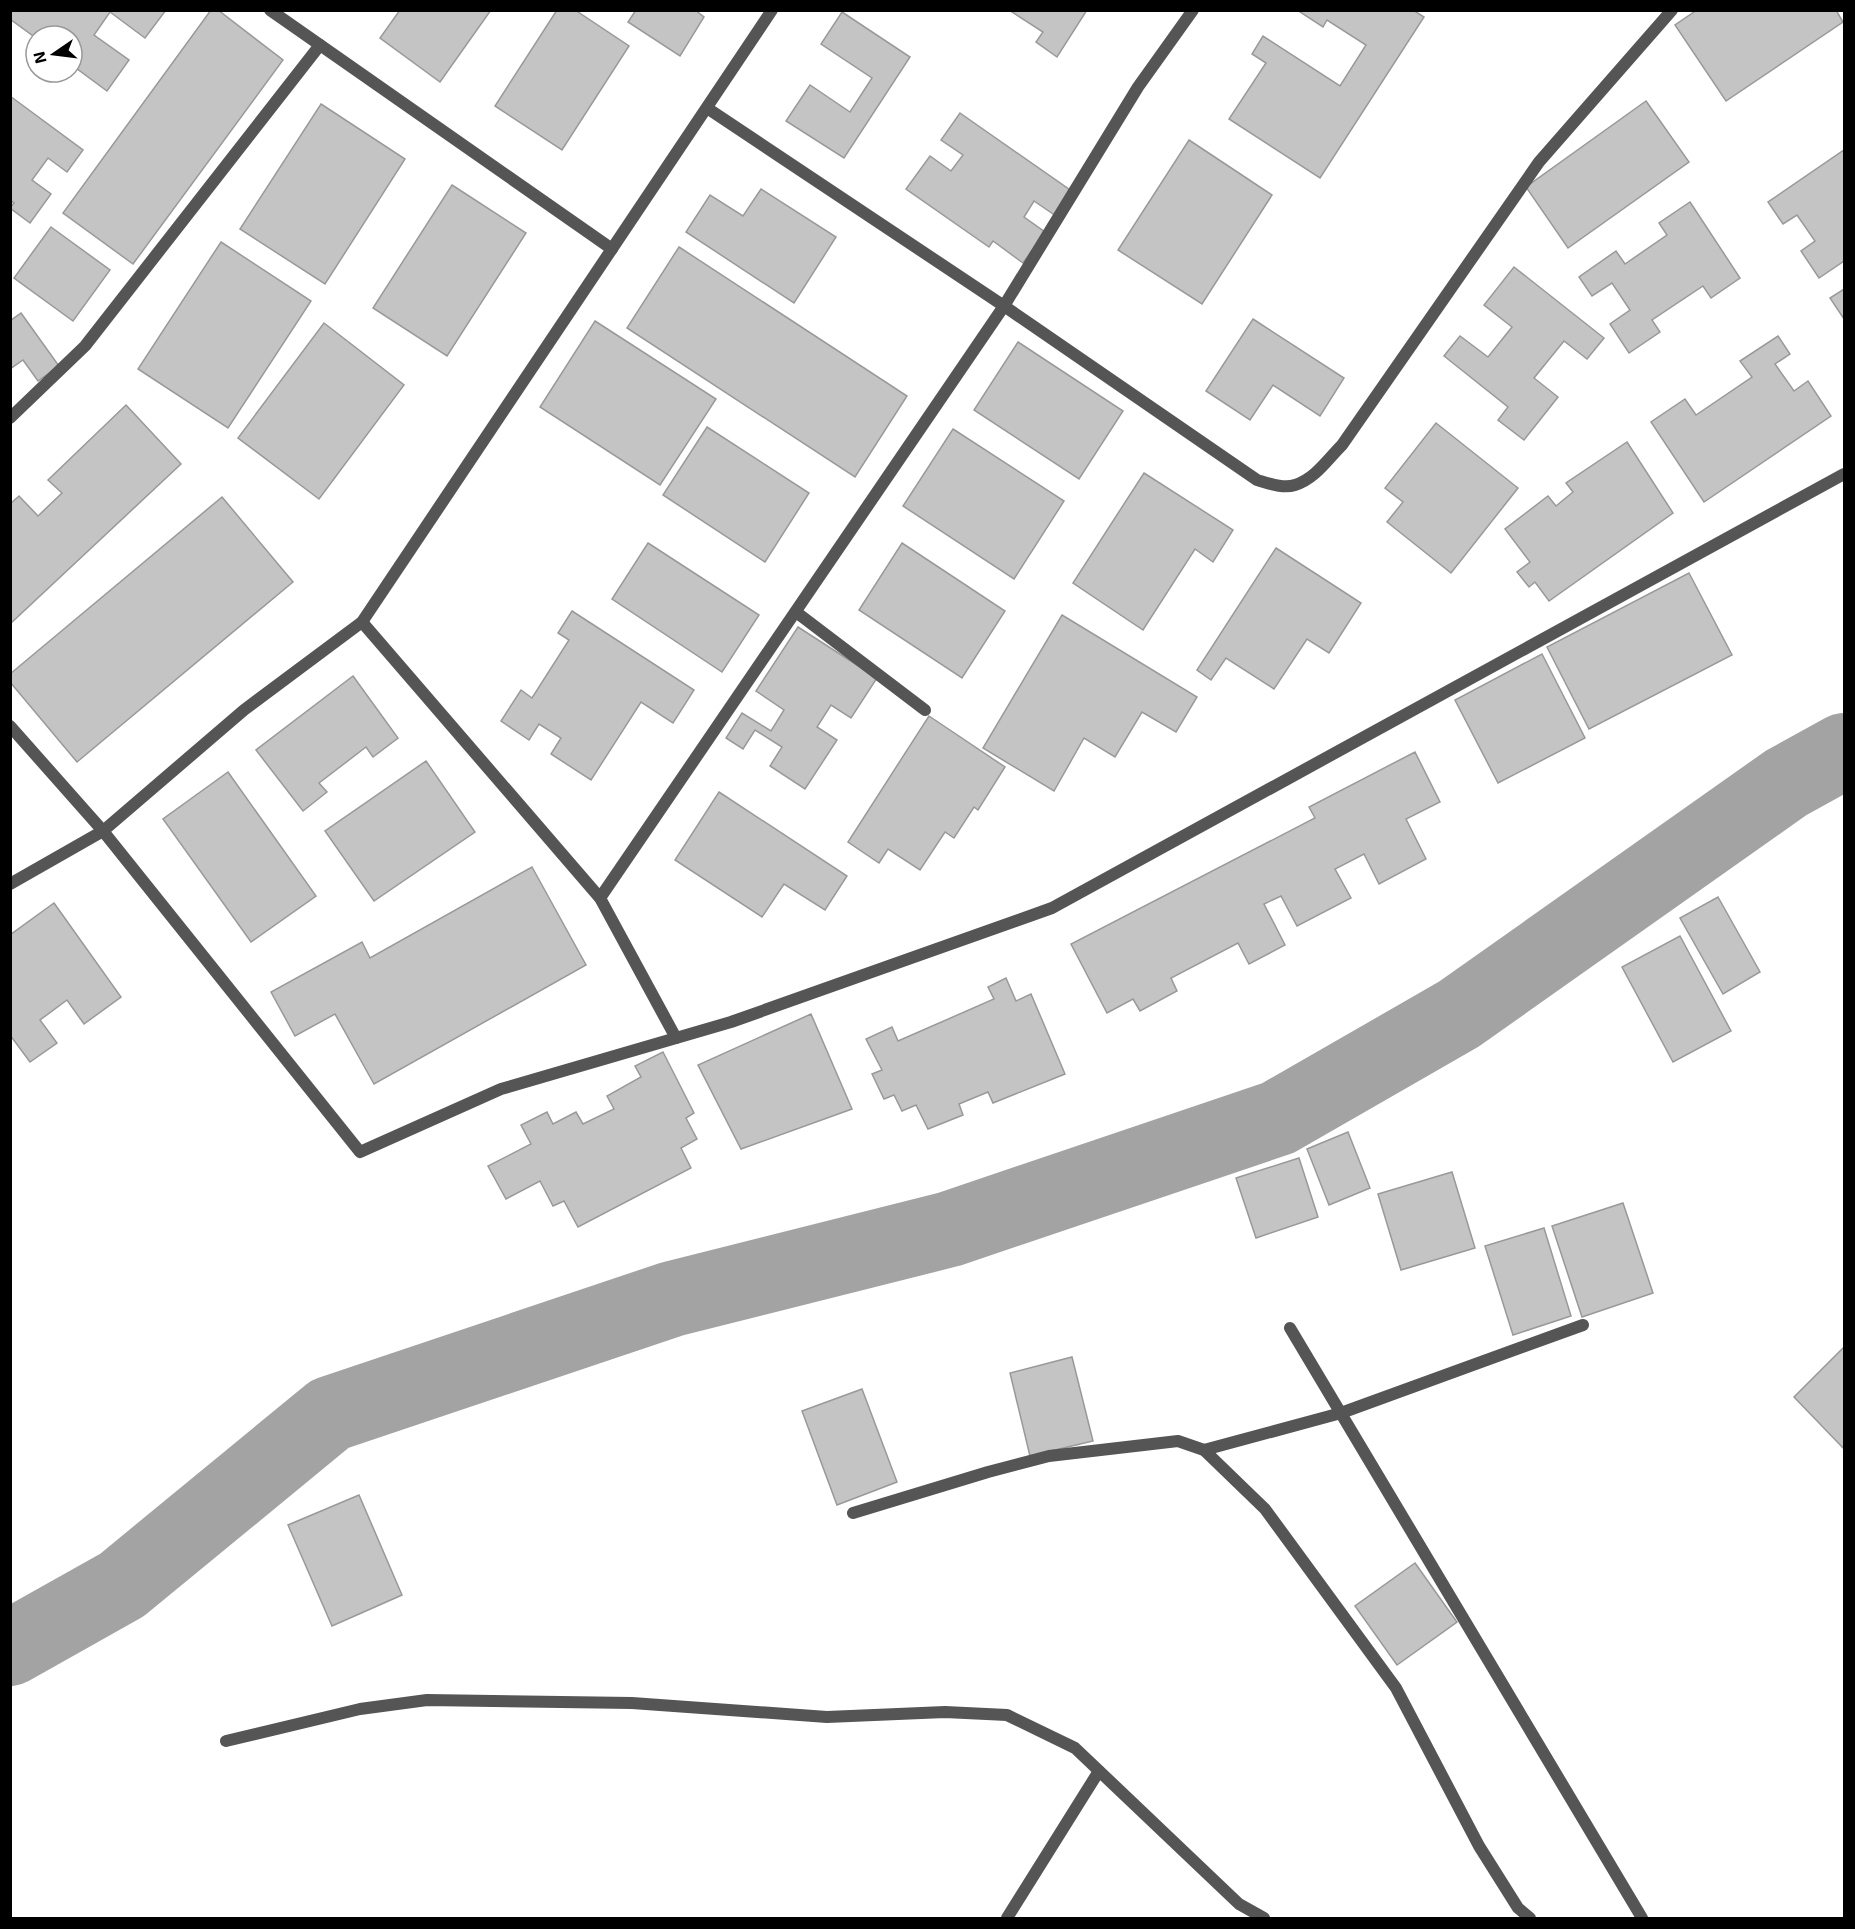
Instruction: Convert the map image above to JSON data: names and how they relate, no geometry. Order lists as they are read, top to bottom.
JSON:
{
  "north": "left"
}
